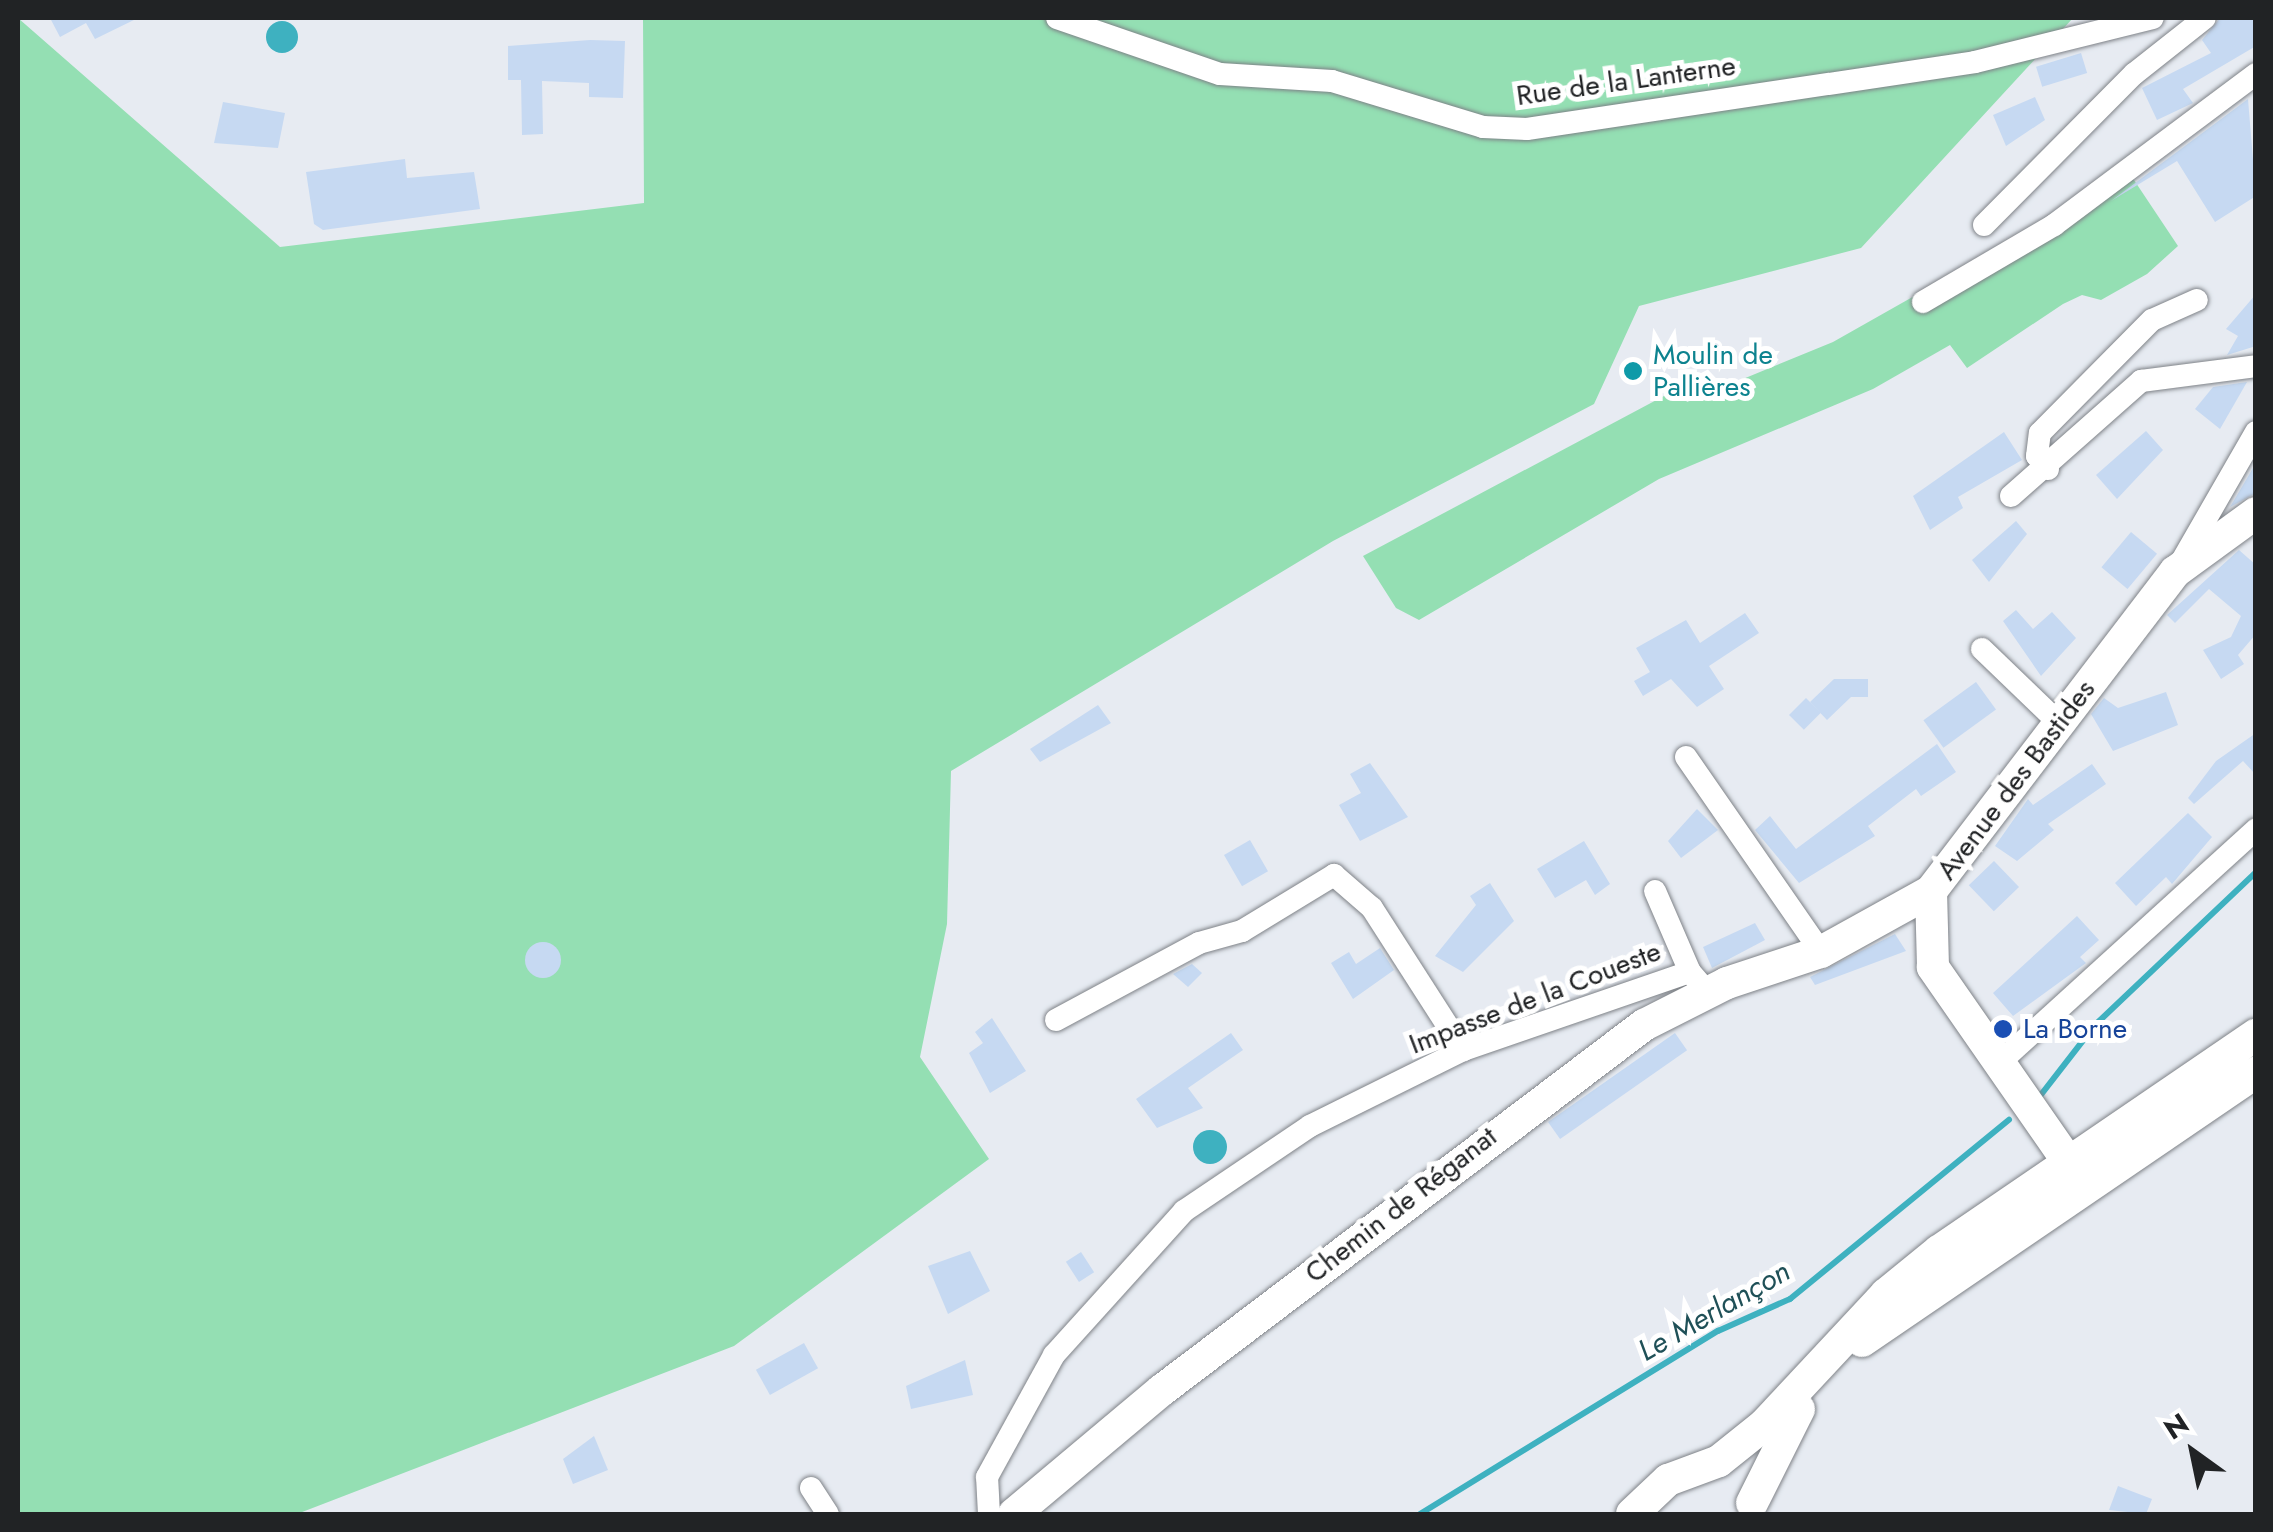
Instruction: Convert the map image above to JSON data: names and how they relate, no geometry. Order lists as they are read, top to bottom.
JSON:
{
  "streets": {
    "street": [
      "Rue de la Lanterne",
      "Avenue des Bastides",
      "Impasse de la Coueste",
      "Chemin de Réganat"
    ]
  },
  "crossings": [
    ["Avenue des Bastides", "Chemin de Réganat"],
    ["Impasse de la Coueste", "Chemin de Réganat"]
  ],
  "water": ["Le Merlançon"],
  "places": ["Moulin de Pallières", "La Borne"],
  "north": "top left"
}
